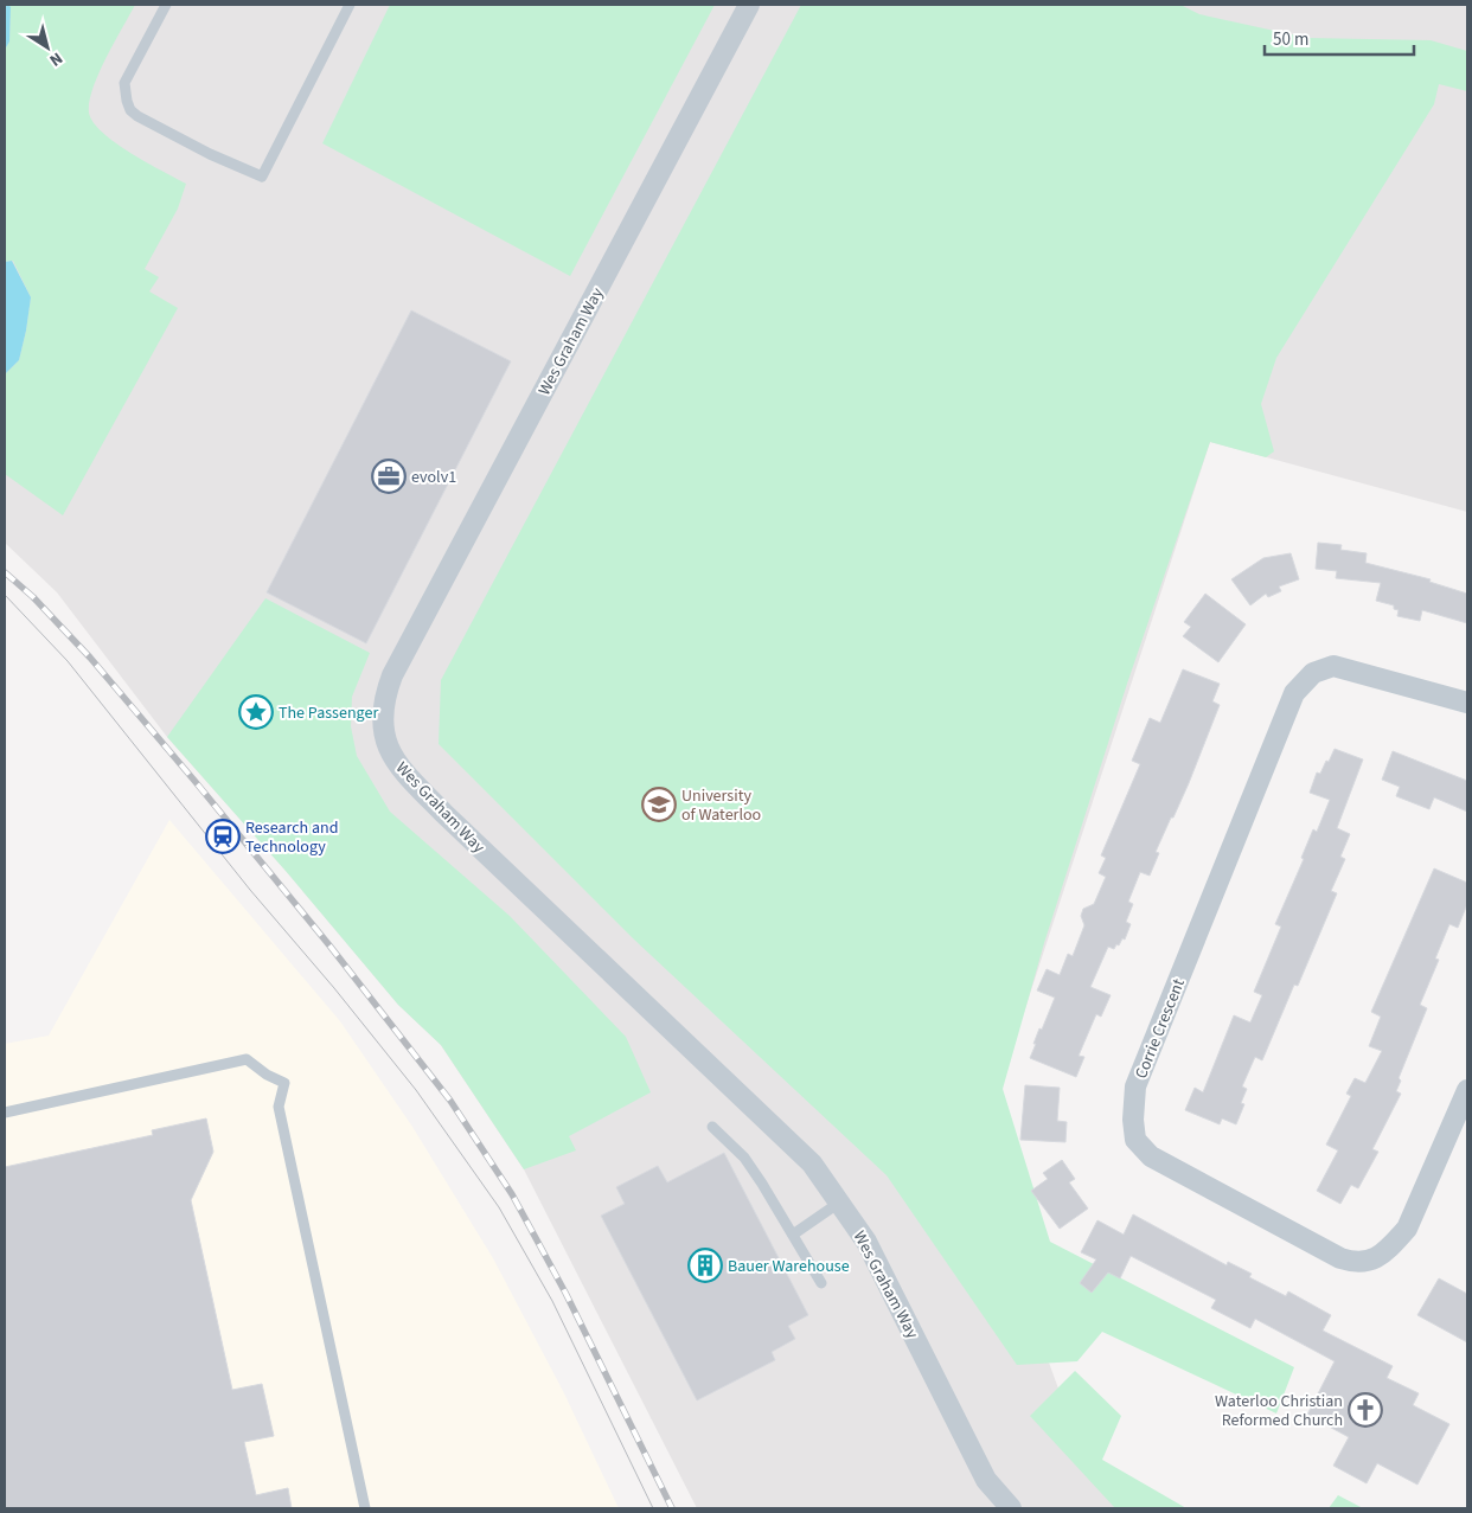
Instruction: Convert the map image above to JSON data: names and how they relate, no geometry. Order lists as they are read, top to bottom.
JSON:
{
  "streets": {
    "street": ["Wes Graham Way", "Corrie Crescent"]
  },
  "places": {
    "office": ["evolv1"],
    "place": ["The Passenger"],
    "school or university": ["University of Waterloo"],
    "station": ["Research and Technology"],
    "building": ["Bauer Warehouse"],
    "church": ["Waterloo Christian Reformed Church"]
  },
  "scale_bar": "50 m",
  "north": "bottom right"
}
